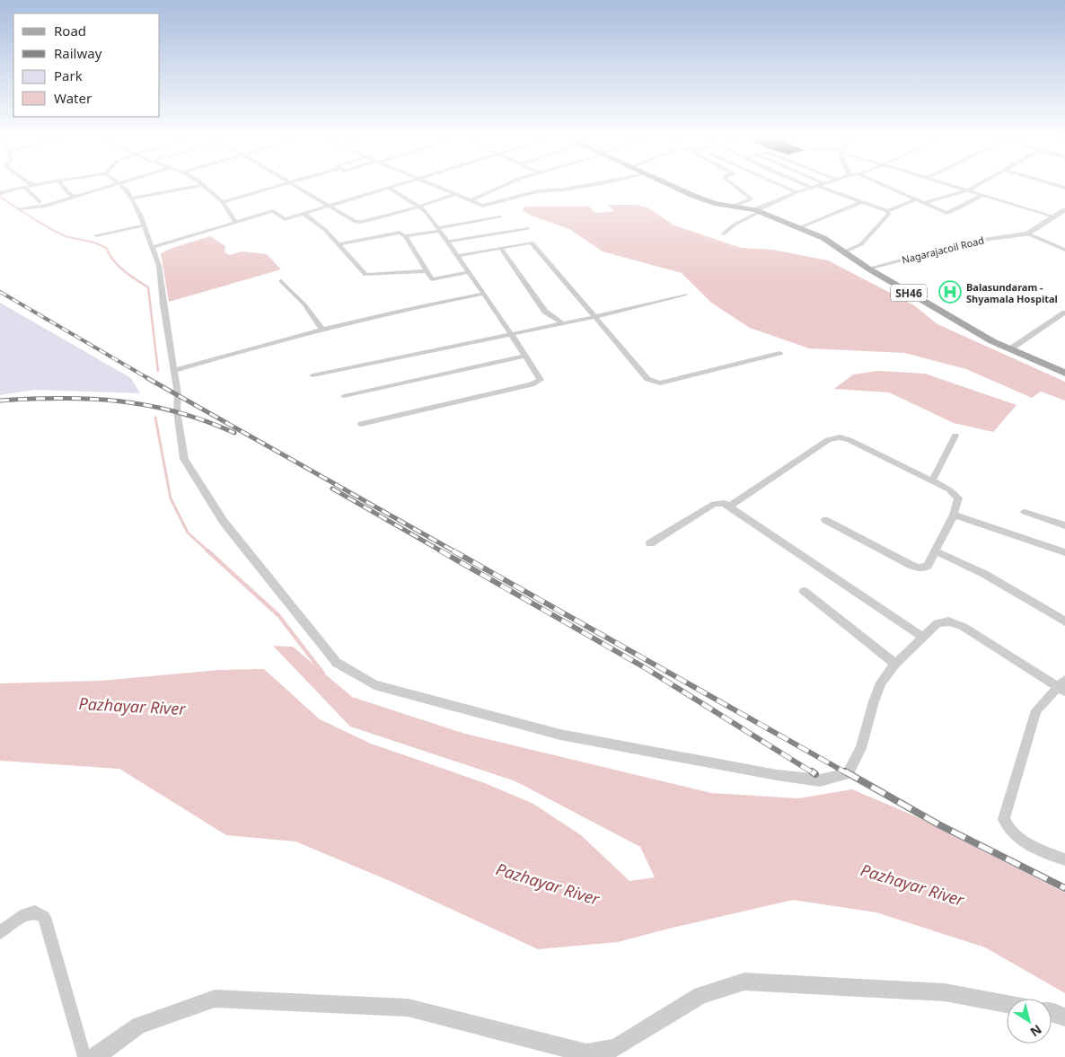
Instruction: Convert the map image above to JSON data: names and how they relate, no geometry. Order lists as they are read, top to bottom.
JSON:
{
  "streets": {
    "main road": ["SH46"],
    "street": ["Nagarajacoil Road"]
  },
  "crossings": [
    ["Nagarajacoil Road", "SH46"]
  ],
  "water": ["Pazhayar River"],
  "places": {
    "hospital": ["Balasundaram - Shyamala Hospital"]
  },
  "legend": [
    "Road",
    "Railway",
    "Park",
    "Water"
  ],
  "north": "bottom right"
}
